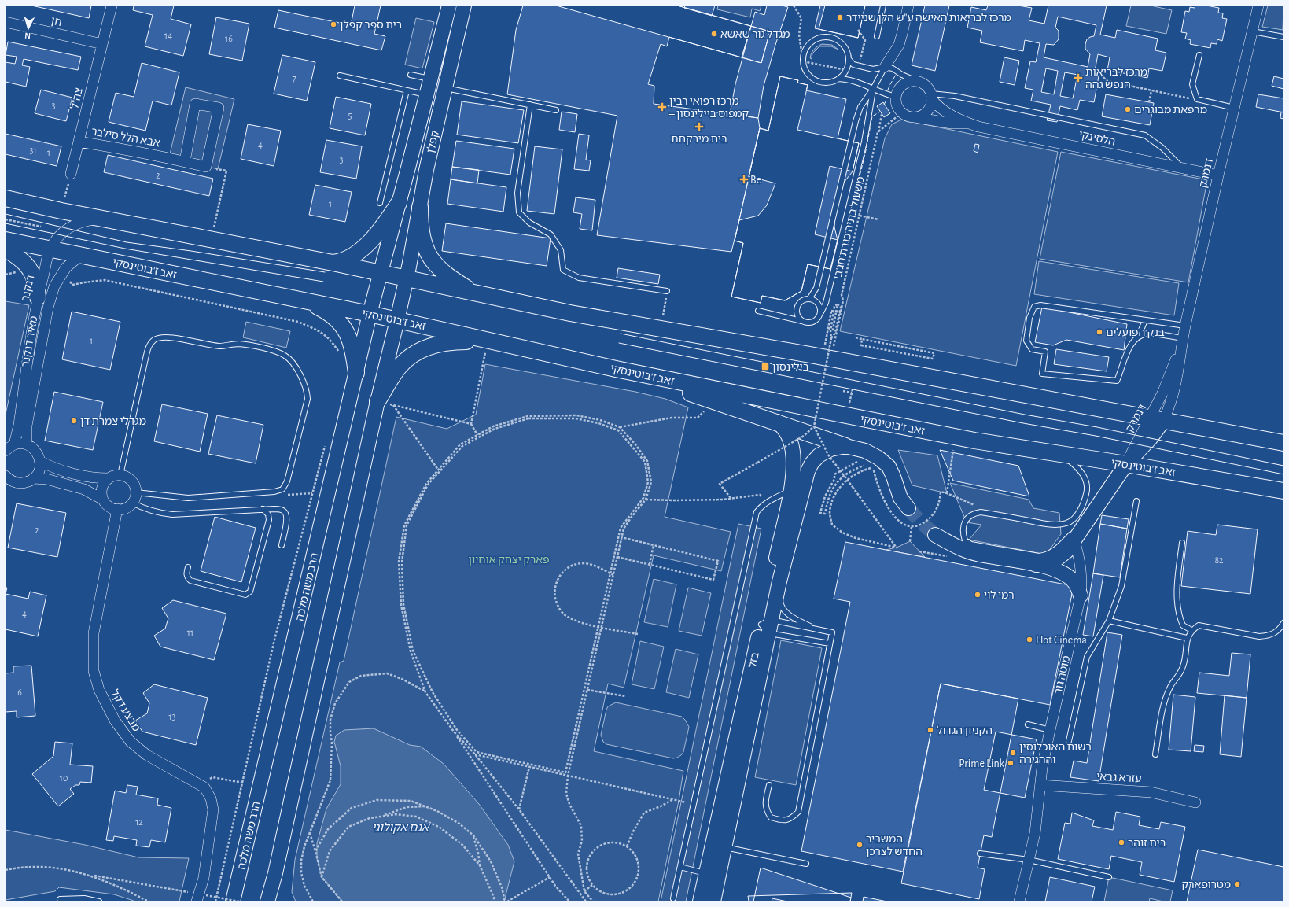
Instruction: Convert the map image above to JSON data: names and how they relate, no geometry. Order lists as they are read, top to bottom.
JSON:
{
  "streets": {
    "main road": ["זאב ז'בוטינסקי"],
    "street": [
      "חן",
      "צה\"ל",
      "אבא הלל סילבר",
      "הלסינקי",
      "קפלן",
      "דנמרק",
      "דנקנר",
      "מאיר דנקנר",
      "הרב משה מלכה",
      "בזל",
      "מוטה גור",
      "מבצע דקל",
      "עזרא גבאי"
    ],
    "path": ["משעול בתיה כנרת חג'בי"]
  },
  "crossings": [
    ["חן", "צה\"ל"],
    ["צה\"ל", "אבא הלל סילבר"],
    ["הלסינקי", "דנמרק"],
    ["קפלן", "הרב משה מלכה"],
    ["זאב ז'בוטינסקי", "דנקנר"],
    ["זאב ז'בוטינסקי", "מאיר דנקנר"],
    ["זאב ז'בוטינסקי", "הרב משה מלכה"],
    ["מוטה גור", "עזרא גבאי"]
  ],
  "water": ["אגם אקולוגי"],
  "parks": ["פארק יצחק אוחיון"],
  "places": {
    "other": [
      "מרכז לבריאות האישה ע\"ש הלן שניידר",
      "בית ספר קפלן",
      "מגדל גור שאשא",
      "מרפאת מבוגרים",
      "בנק הפועלים",
      "מגדלי צמרת דן",
      "רמי לוי",
      "Hot Cinema",
      "הקניון הגדול",
      "רשות האוכלוסין וההגירה",
      "Prime Link",
      "בית זוהר",
      "המשביר החדש לצרכן",
      "מטרופארק"
    ],
    "health": [
      "מרכז לבריאות הנפש גהה",
      "מרכז רפואי רבין – קמפוס ביילינסון",
      "בית מירקחת",
      "Be"
    ],
    "transit": ["בילינסון"]
  },
  "house_numbers": [
    "14",
    "16",
    "7",
    "3",
    "5",
    "4",
    "31",
    "1",
    "3",
    "2",
    "1",
    "1",
    "2",
    "82",
    "4",
    "11",
    "6",
    "13",
    "10",
    "12"
  ],
  "north": "bottom"
}
